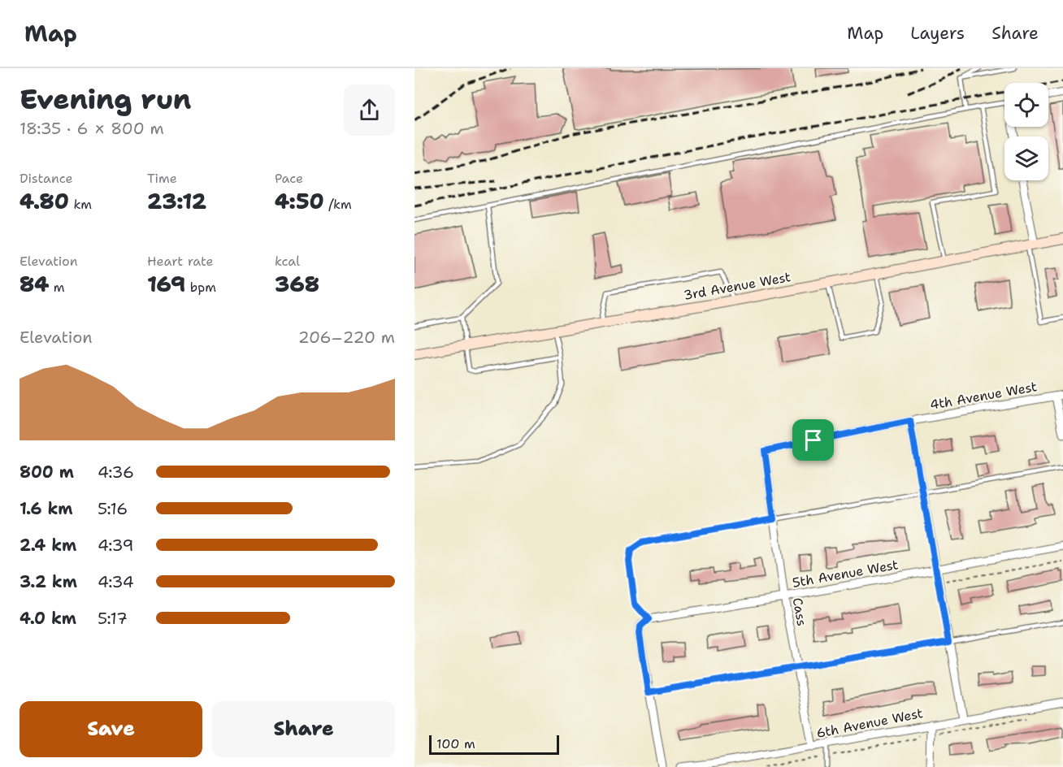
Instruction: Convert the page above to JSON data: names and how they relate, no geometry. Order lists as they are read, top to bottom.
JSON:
{
  "streets": {
    "street": [
      "3rd Avenue West",
      "4th Avenue West",
      "5th Avenue West",
      "Cass",
      "6th Avenue West"
    ]
  },
  "crossings": [
    ["4th Avenue West", "Cass"],
    ["5th Avenue West", "Cass"],
    ["Cass", "6th Avenue West"]
  ],
  "scale_bar": "100 m",
  "page": {
    "header": "Map",
    "nav": ["Map", "Layers", "Share"],
    "heading": ["Evening run", "18:35 · 6 × 800 m"],
    "stats": [
      ["Distance", "4.80 km"],
      ["Time", "23:12"],
      ["Pace", "4:50 /km"],
      ["Elevation", "84 m"],
      ["Heart rate", "169 bpm"],
      ["kcal", "368"]
    ],
    "chart": ["Elevation", "206–220 m"],
    "list": [
      {
        "name": "800 m",
        "note": "4:36"
      },
      {
        "name": "1.6 km",
        "note": "5:16"
      },
      {
        "name": "2.4 km",
        "note": "4:39"
      },
      {
        "name": "3.2 km",
        "note": "4:34"
      },
      {
        "name": "4.0 km",
        "note": "5:17"
      }
    ],
    "buttons": ["Save", "Share"],
    "scale": "100 m"
  }
}
